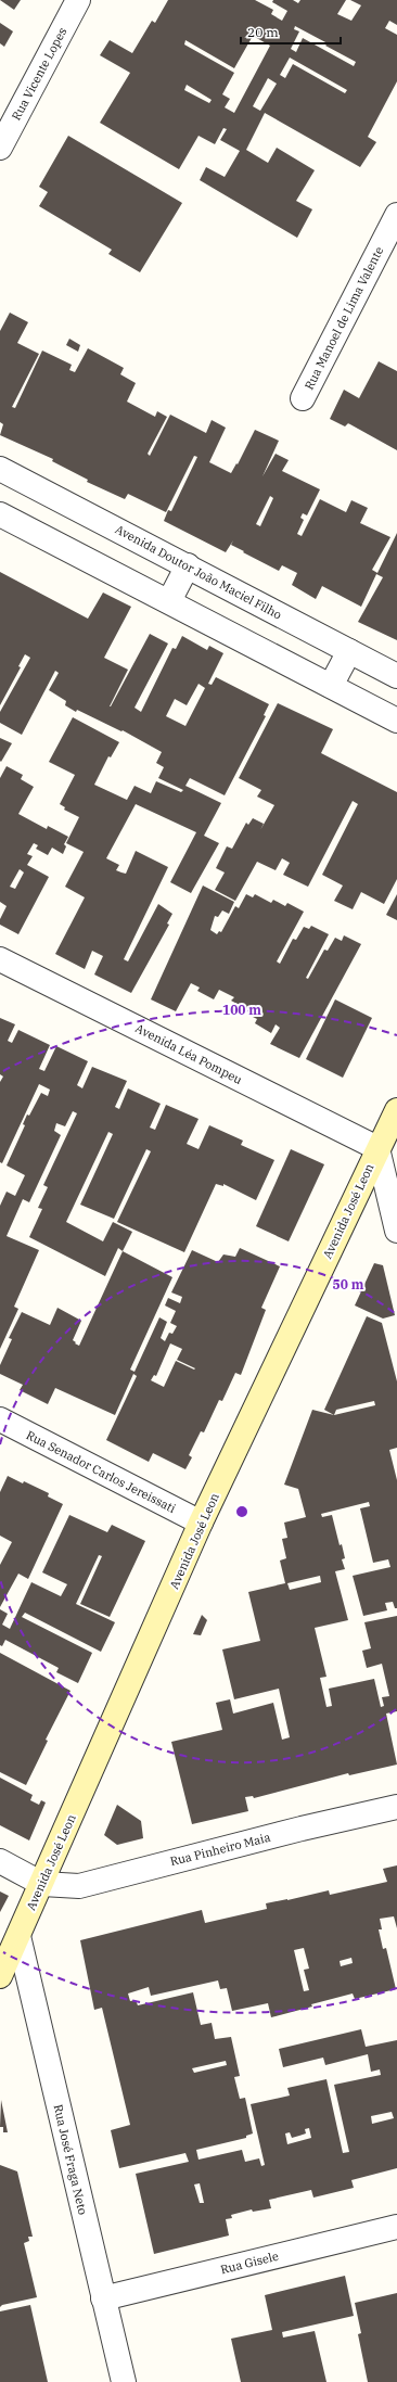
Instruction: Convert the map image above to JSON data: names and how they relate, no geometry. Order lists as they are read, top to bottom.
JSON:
{
  "streets": {
    "main road": ["Avenida José Leon"],
    "street": [
      "Rua Vicente Lopes",
      "Rua Manoel de Lima Valente",
      "Avenida Doutor João Maciel Filho",
      "Avenida Léa Pompeu",
      "Rua Senador Carlos Jereissati",
      "Rua Pinheiro Maia",
      "Rua José Fraga Neto",
      "Rua Gisele"
    ]
  },
  "crossings": [
    ["Avenida Léa Pompeu", "Avenida José Leon"],
    ["Avenida José Leon", "Rua Senador Carlos Jereissati"],
    ["Avenida José Leon", "Rua Pinheiro Maia"],
    ["Avenida José Leon", "Rua José Fraga Neto"],
    ["Rua José Fraga Neto", "Rua Gisele"]
  ],
  "scale_bar": "20 m",
  "rings": ["100 m", "50 m"]
}
